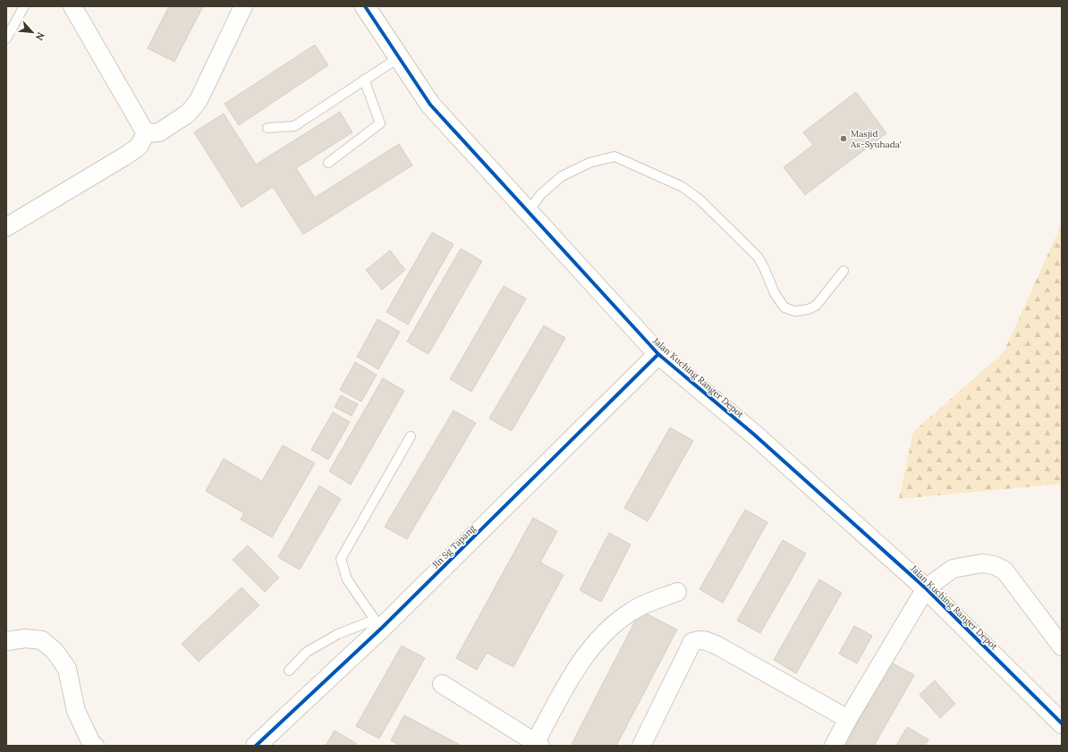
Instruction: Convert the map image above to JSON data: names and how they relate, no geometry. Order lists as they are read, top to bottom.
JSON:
{
  "streets": {
    "street": ["Jalan Kuching Ranger Depot", "Jln Sg Tapang"]
  },
  "crossings": [
    ["Jalan Kuching Ranger Depot", "Jln Sg Tapang"]
  ],
  "places": ["Masjid As-Syuhada'"],
  "north": "bottom right"
}
